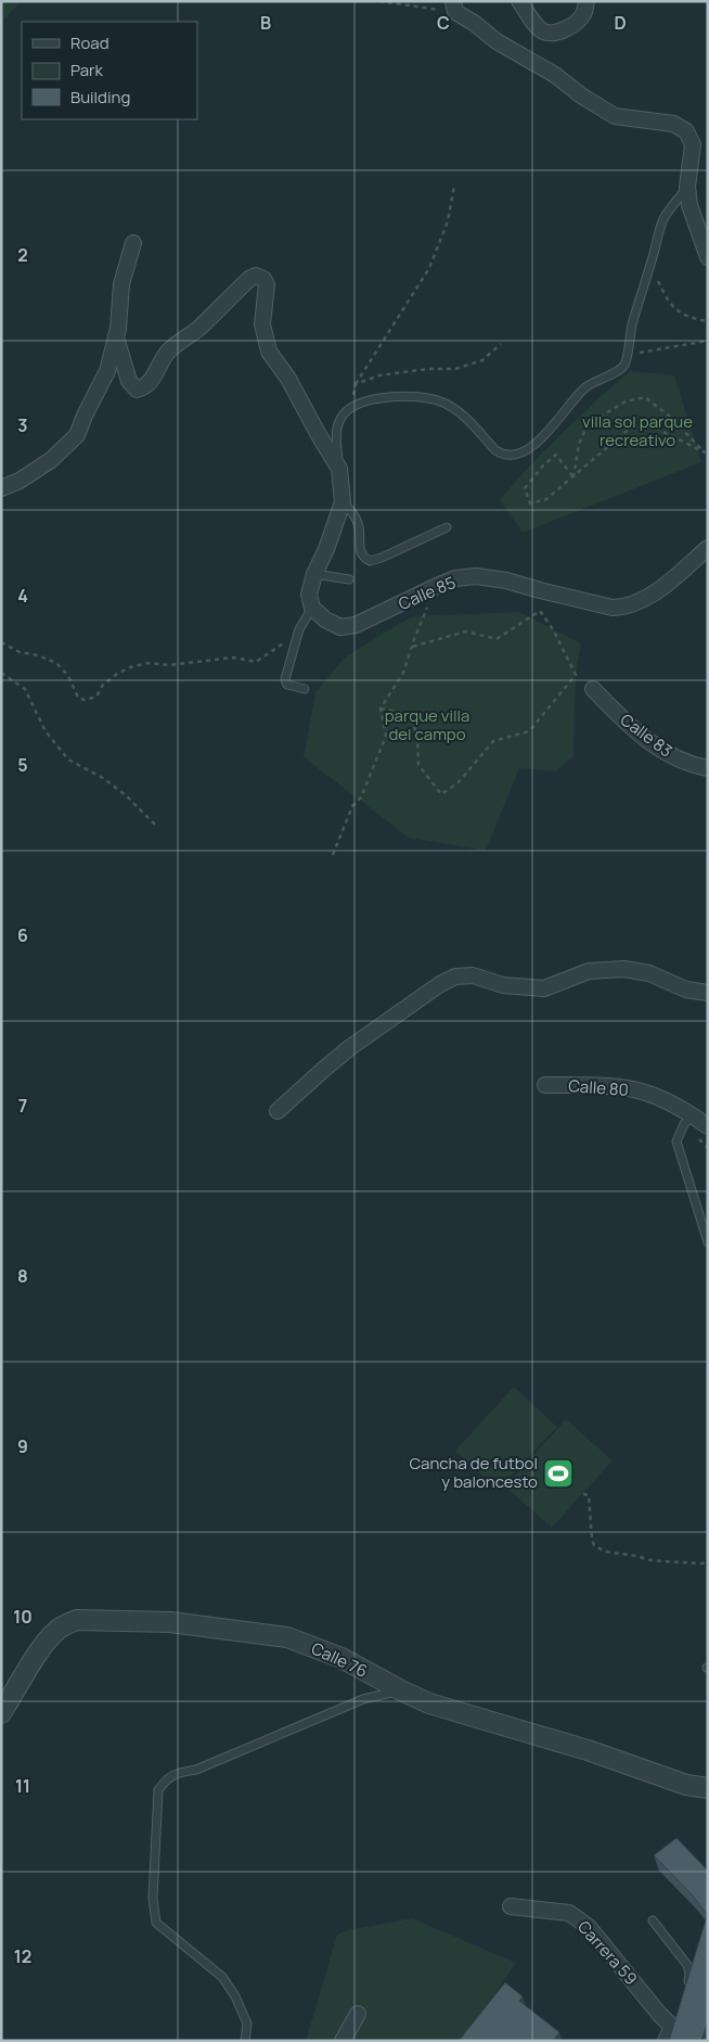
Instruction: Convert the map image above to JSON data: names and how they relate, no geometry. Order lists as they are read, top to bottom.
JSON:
{
  "streets": {
    "street": [
      "Calle 85",
      "Calle 83",
      "Calle 80",
      "Calle 76",
      "Carrera 59"
    ]
  },
  "parks": ["villa sol parque recreativo", "parque villa del campo"],
  "places": {
    "sports": ["Cancha de futbol y baloncesto"]
  },
  "legend": ["Road", "Park", "Building"],
  "grid": {
    "columns": ["B", "C", "D"],
    "rows": [
      "2",
      "3",
      "4",
      "5",
      "6",
      "7",
      "8",
      "9",
      "10",
      "11",
      "12"
    ]
  }
}
